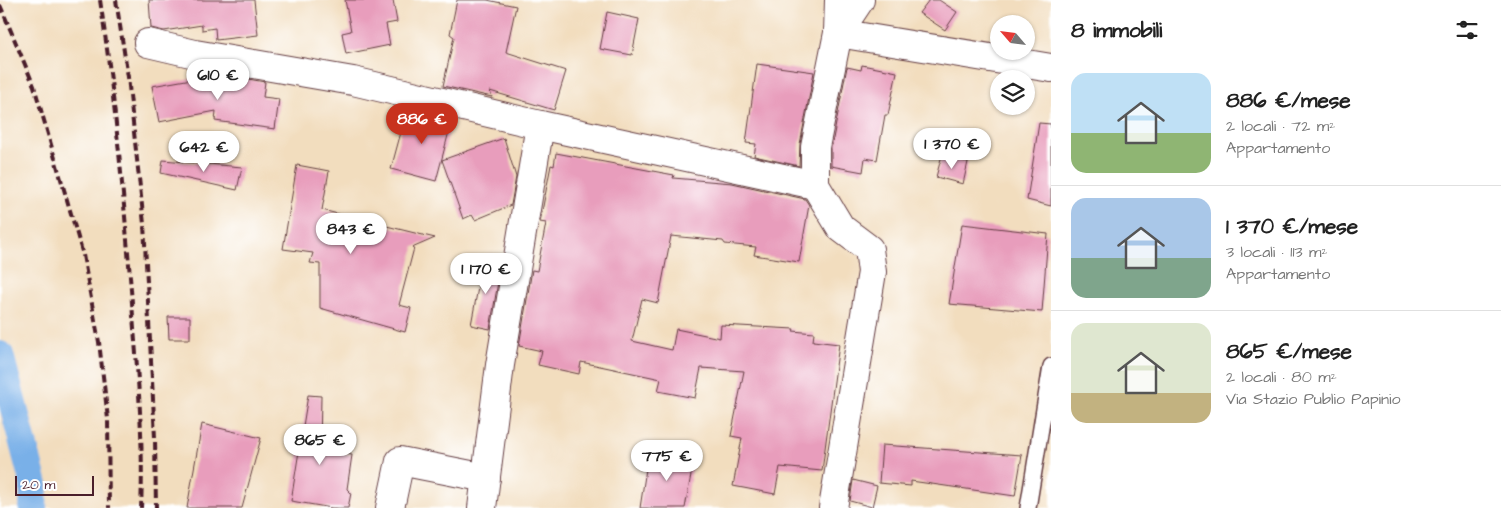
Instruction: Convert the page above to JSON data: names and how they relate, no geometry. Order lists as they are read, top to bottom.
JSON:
{
  "scale_bar": "20 m",
  "north": "top left",
  "page": {
    "heading": "8 immobili",
    "price": [
      "610 €",
      "886 €",
      "1 370 €",
      "642 €",
      "843 €",
      "1 170 €",
      "865 €",
      "775 €"
    ],
    "list": [
      {
        "name": "886 €/mese",
        "note": "2 locali · 72 m² · Appartamento"
      },
      {
        "name": "1 370 €/mese",
        "note": "3 locali · 113 m² · Appartamento"
      },
      {
        "name": "865 €/mese",
        "note": "2 locali · 80 m² · Via Stazio Publio Papinio"
      }
    ],
    "scale": "20 m"
  }
}
